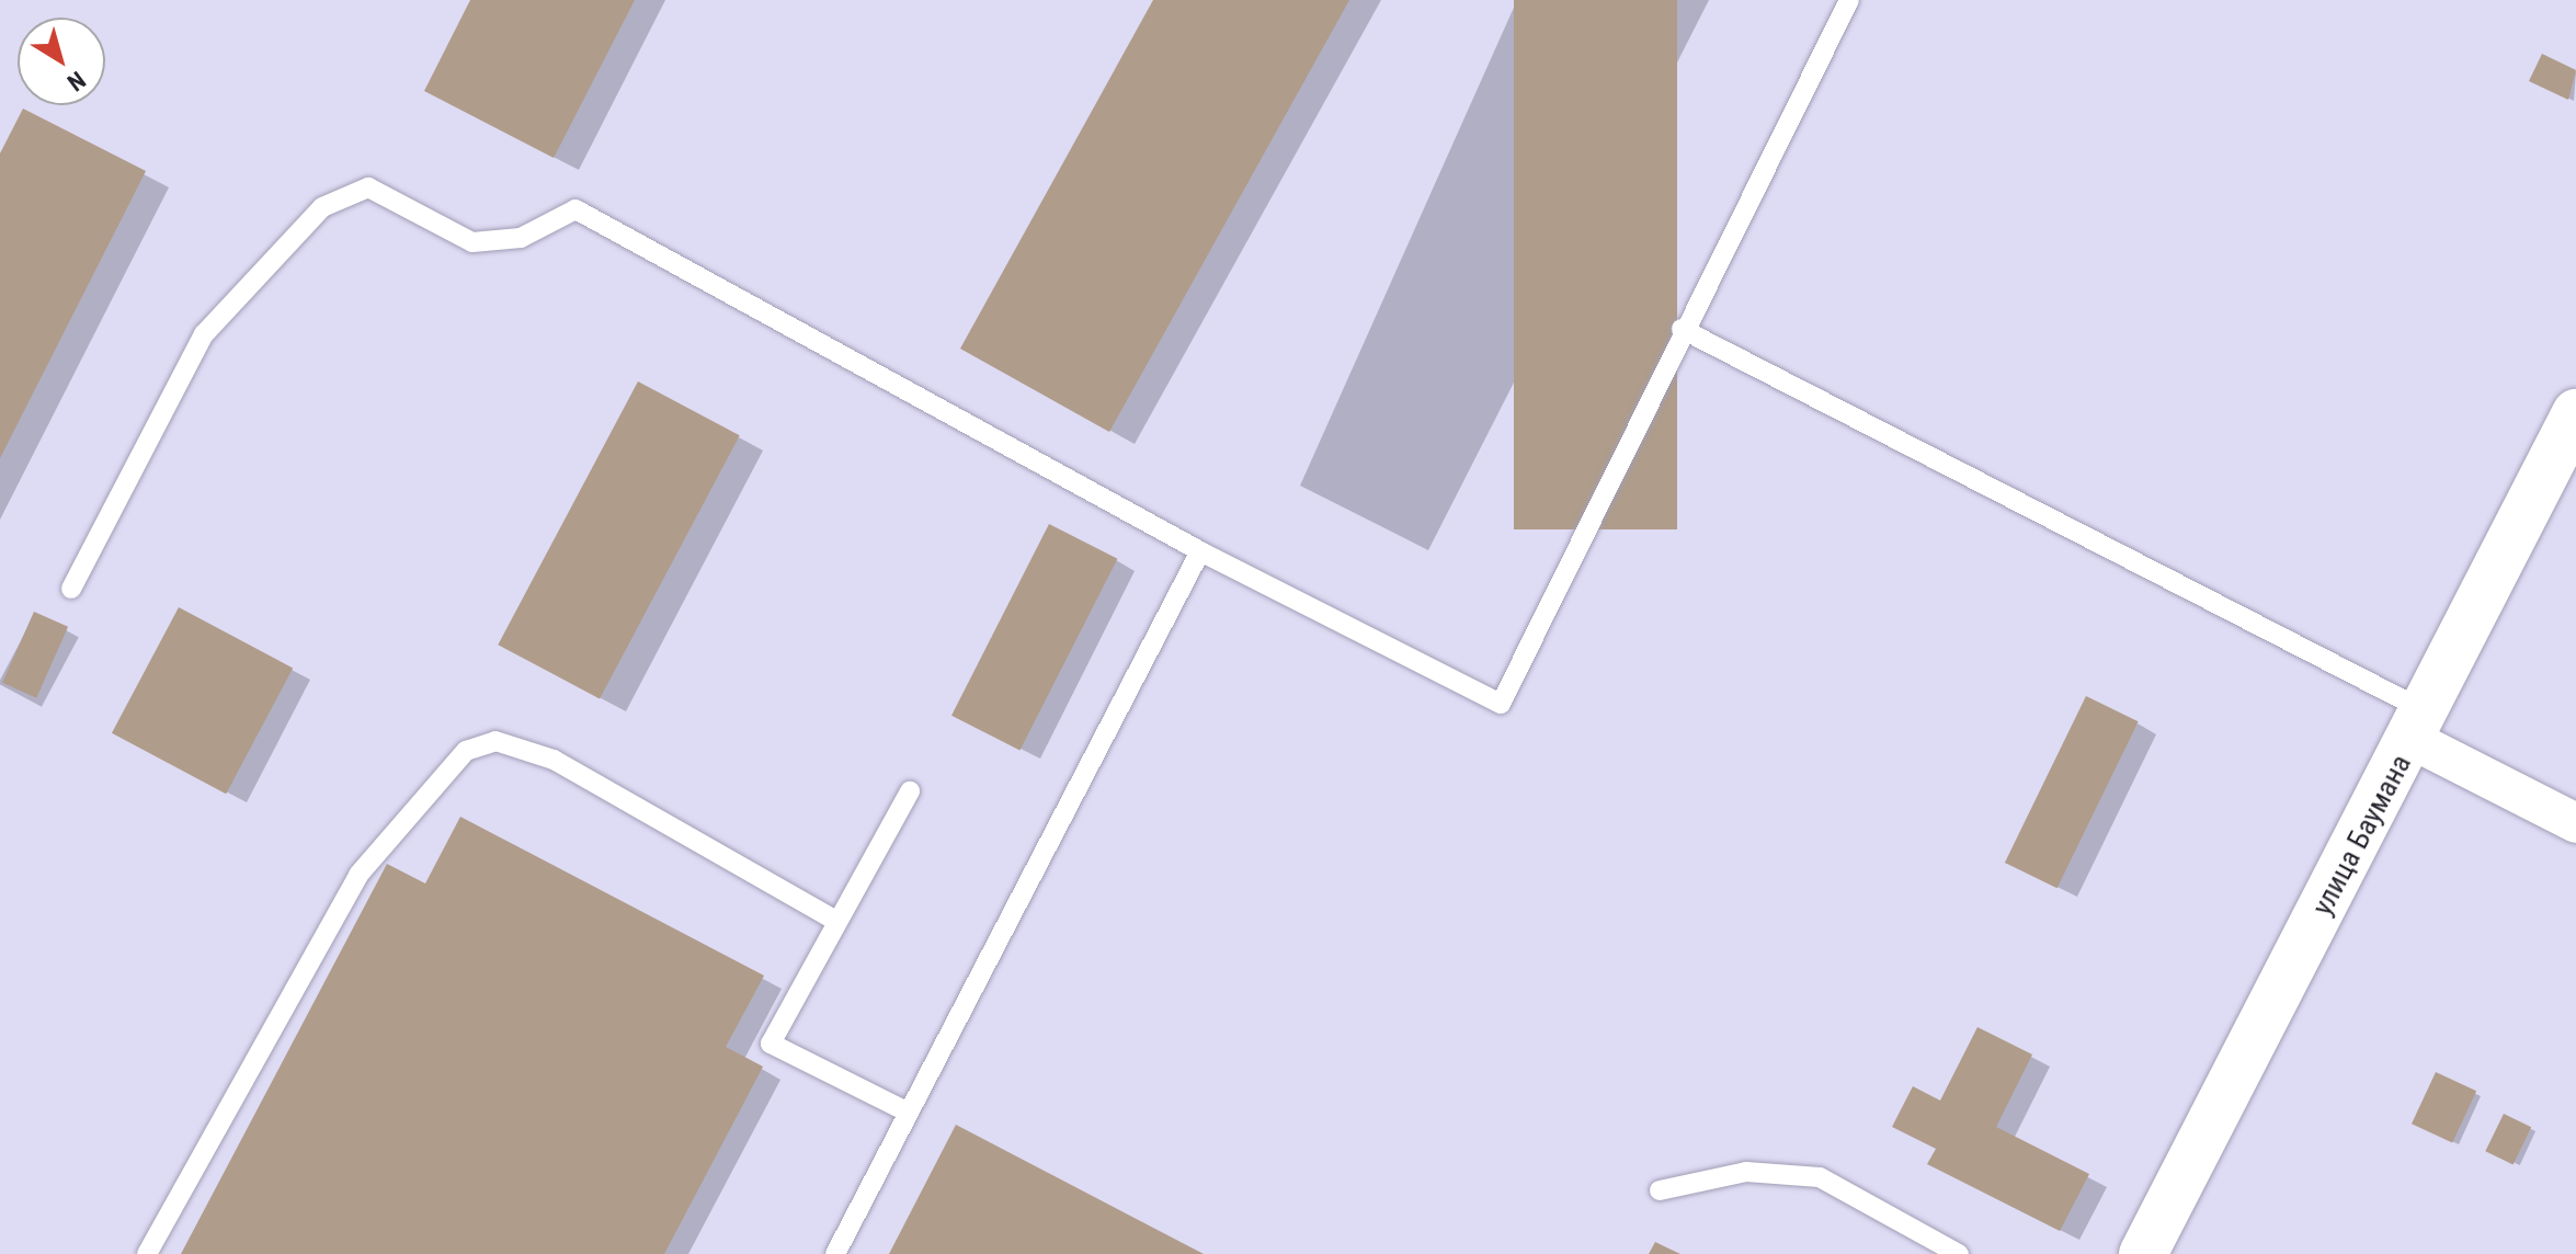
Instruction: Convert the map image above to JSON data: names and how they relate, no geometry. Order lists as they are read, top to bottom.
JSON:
{
  "streets": {
    "main road": ["улица Баумана"]
  },
  "north": "bottom right"
}
